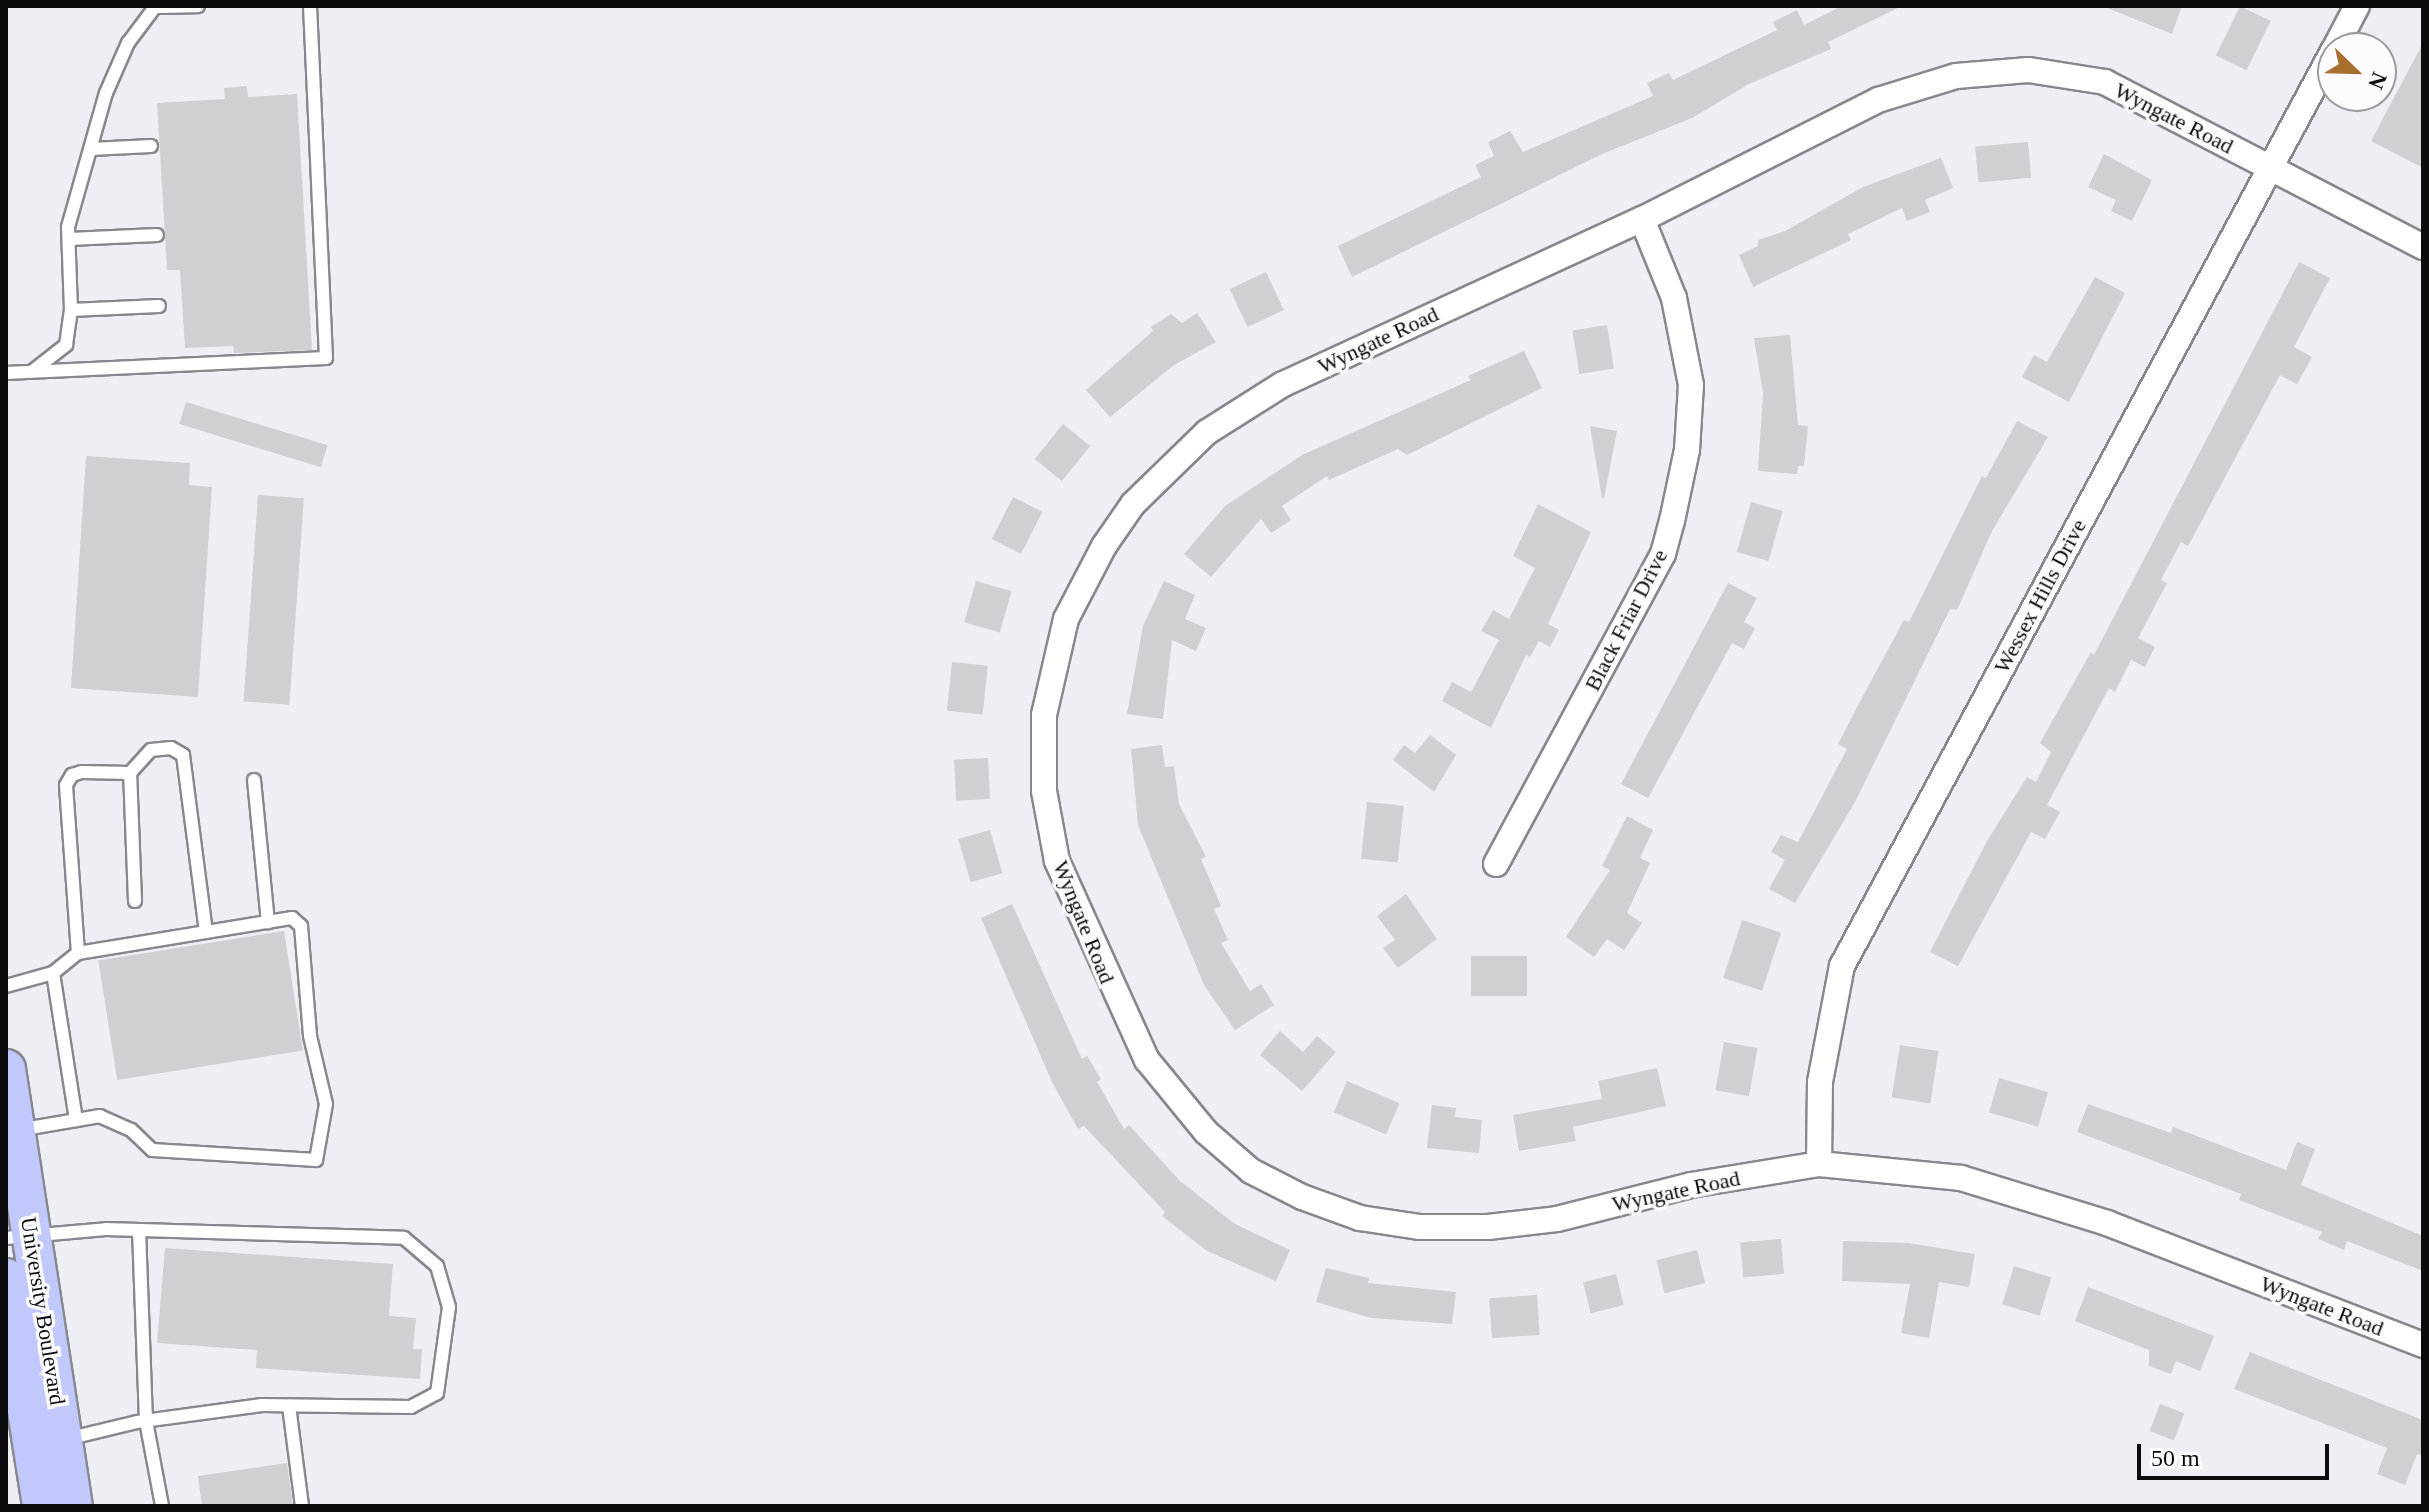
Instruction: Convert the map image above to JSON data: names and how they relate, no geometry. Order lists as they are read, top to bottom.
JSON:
{
  "streets": {
    "main road": ["University Boulevard"],
    "street": ["Wyngate Road", "Wessex Hills Drive", "Black Friar Drive"]
  },
  "crossings": [
    ["Wyngate Road", "Wessex Hills Drive"],
    ["Wyngate Road", "Black Friar Drive"]
  ],
  "scale_bar": "50 m",
  "north": "bottom right"
}
